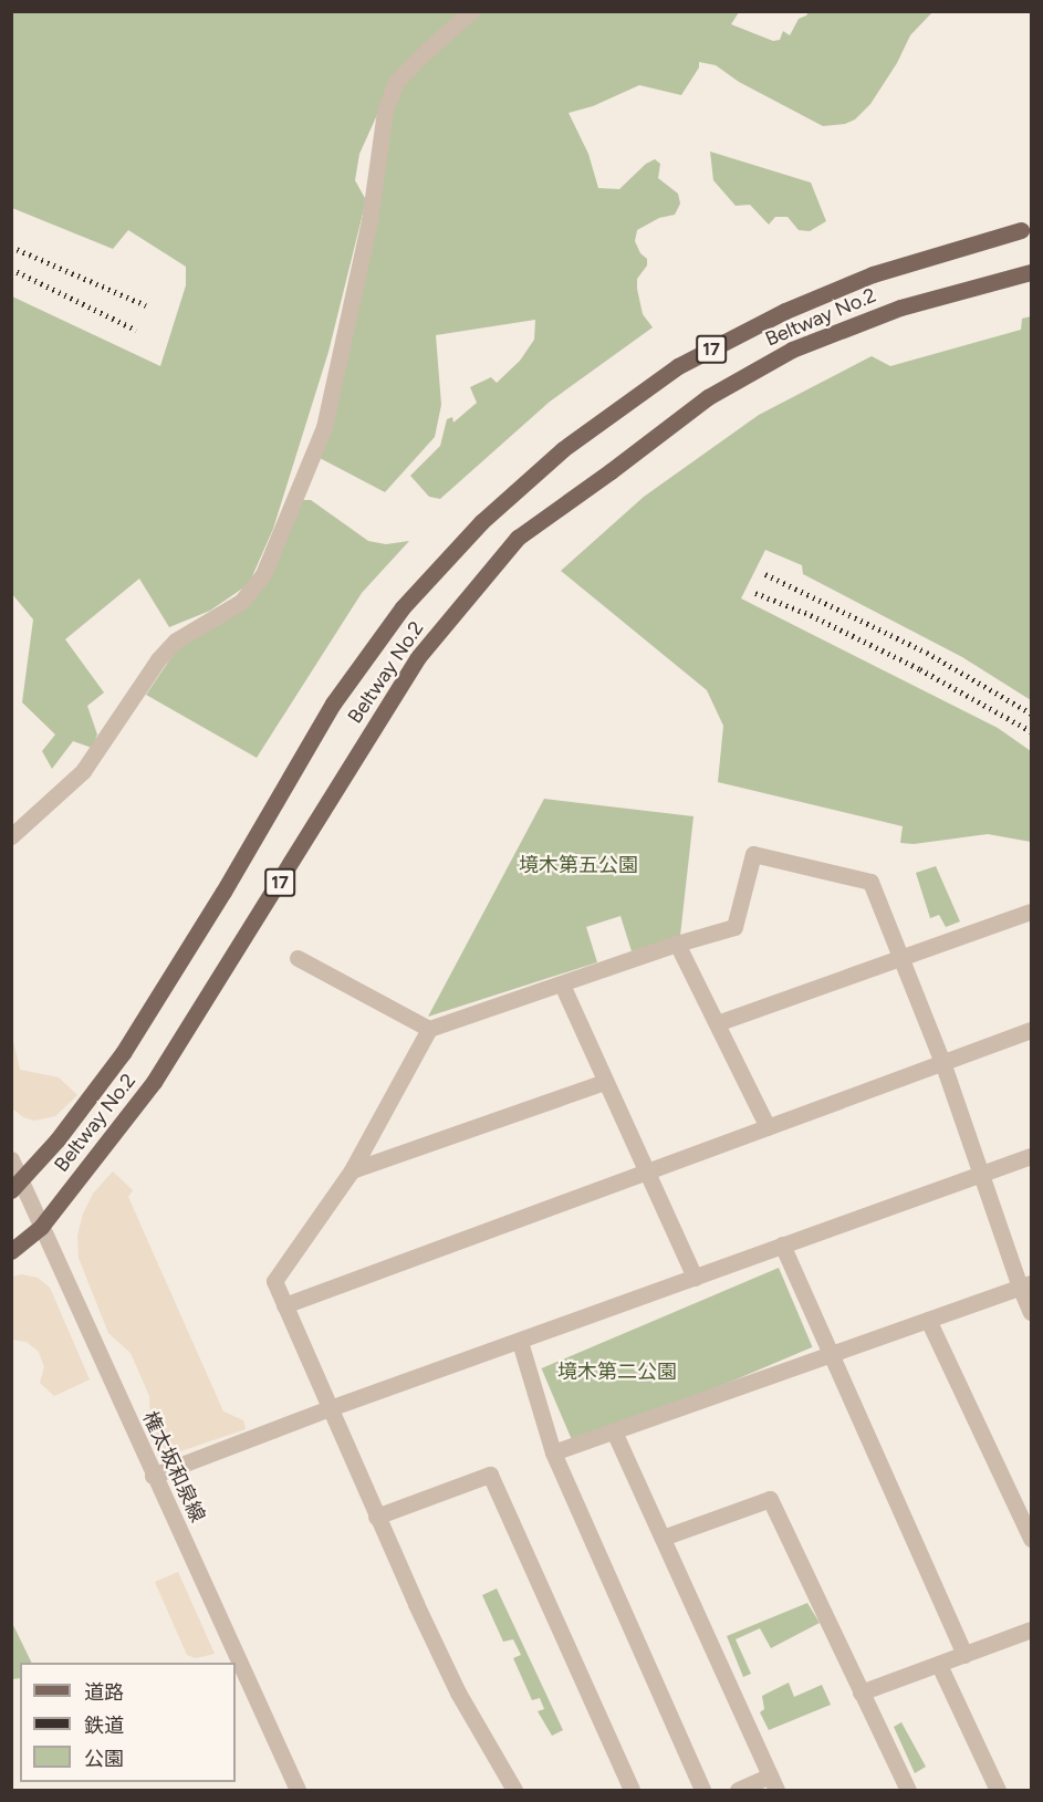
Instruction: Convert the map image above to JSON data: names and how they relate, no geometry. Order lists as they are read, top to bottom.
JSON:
{
  "streets": {
    "main road": ["Beltway No.2", "17"],
    "street": ["権太坂和泉線"]
  },
  "crossings": [
    ["Beltway No.2", "権太坂和泉線"]
  ],
  "parks": ["境木第五公園", "境木第二公園"],
  "legend": ["道路", "鉄道", "公園"]
}
